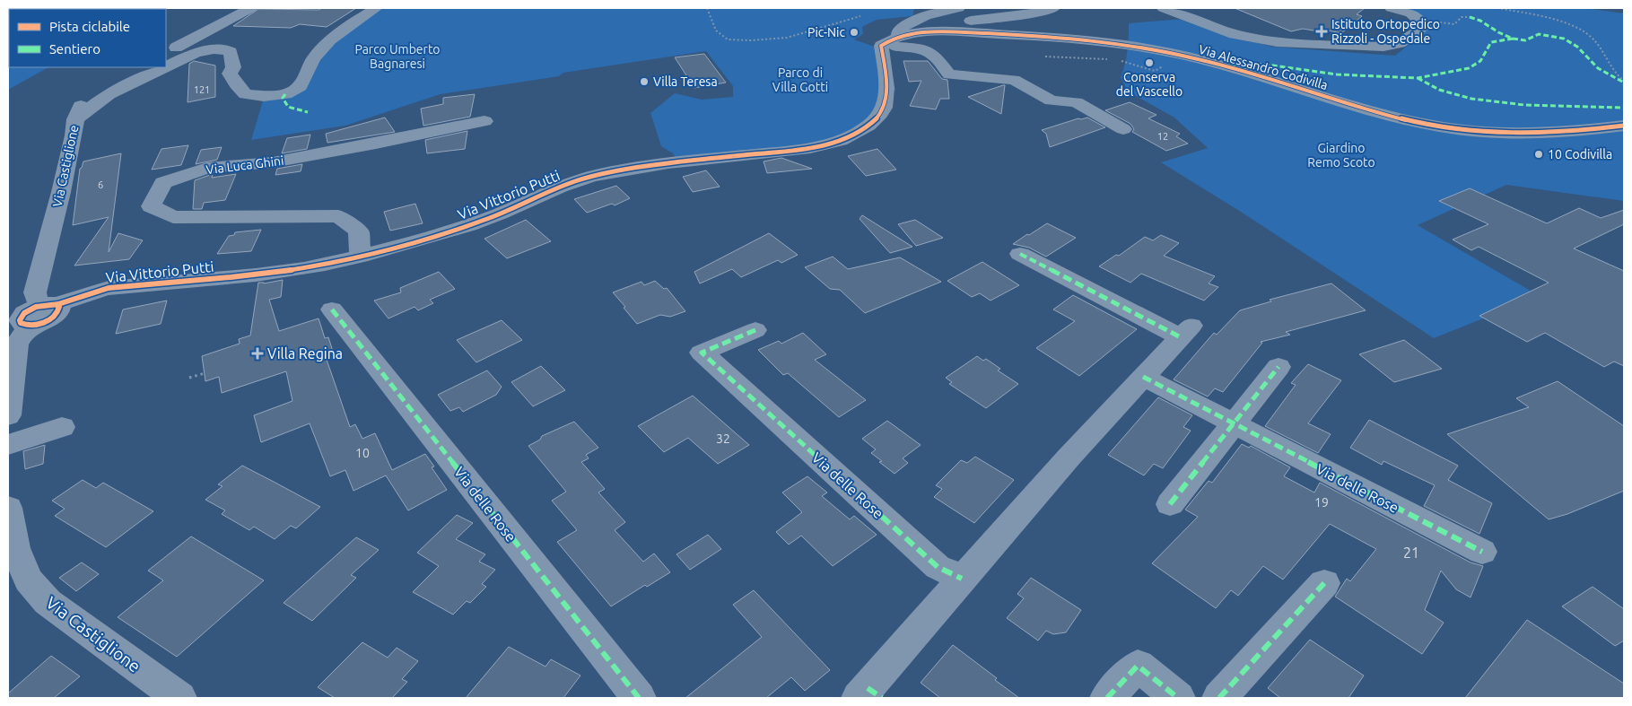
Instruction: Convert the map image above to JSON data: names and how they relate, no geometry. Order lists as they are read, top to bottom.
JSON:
{
  "streets": {
    "street": [
      "Via Alessandro Codivilla",
      "Via Luca Ghini",
      "Via Castiglione",
      "Via Vittorio Putti",
      "Via delle Rose"
    ]
  },
  "crossings": [
    ["Via Alessandro Codivilla", "Via Vittorio Putti"],
    ["Via Luca Ghini", "Via Vittorio Putti"],
    ["Via Castiglione", "Via Vittorio Putti"]
  ],
  "parks": ["Parco Umberto Bagnaresi", "Parco di Villa Gotti", "Giardino Remo Scoto"],
  "places": {
    "health": ["Istituto Ortopedico Rizzoli - Ospedale", "Villa Regina"],
    "other": [
      "Pic-Nic",
      "Conserva del Vascello",
      "Villa Teresa",
      "10 Codivilla"
    ]
  },
  "house_numbers": [
    "121",
    "12",
    "6",
    "32",
    "10",
    "19",
    "21"
  ],
  "legend": ["Pista ciclabile", "Sentiero"]
}
